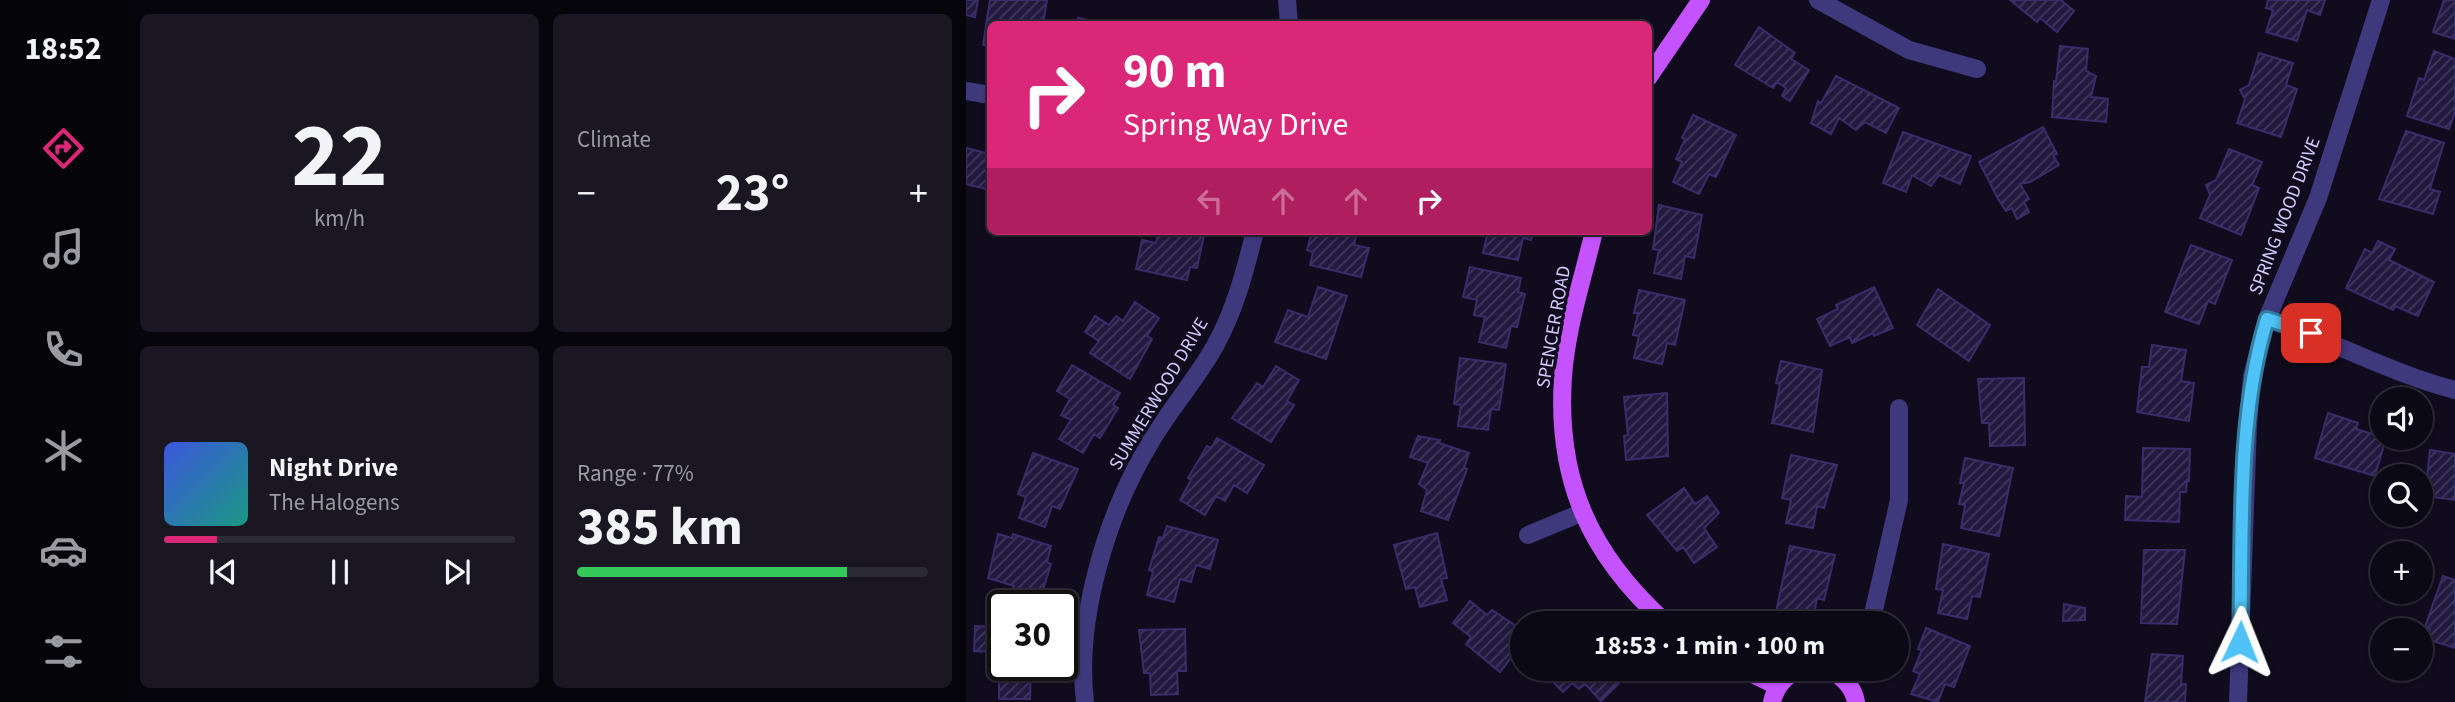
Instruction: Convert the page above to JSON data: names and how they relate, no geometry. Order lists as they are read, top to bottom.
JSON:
{
  "streets": {
    "main road": ["SPENCER ROAD"],
    "street": ["SPRING WOOD DRIVE", "SUMMERWOOD DRIVE"]
  },
  "page": {
    "tabs": "18:52",
    "tile": [
      ["22", "km/h"],
      "Climate",
      ["Range · 77%", "385 km"]
    ],
    "turn": ["90 m", "Spring Way Drive"],
    "heat": ["−", "23°", "+"],
    "map_buttons": ["+", "−"],
    "song": ["Night Drive", "The Halogens"],
    "limit": "30",
    "trip": "18:53 · 1 min · 100 m"
  }
}
